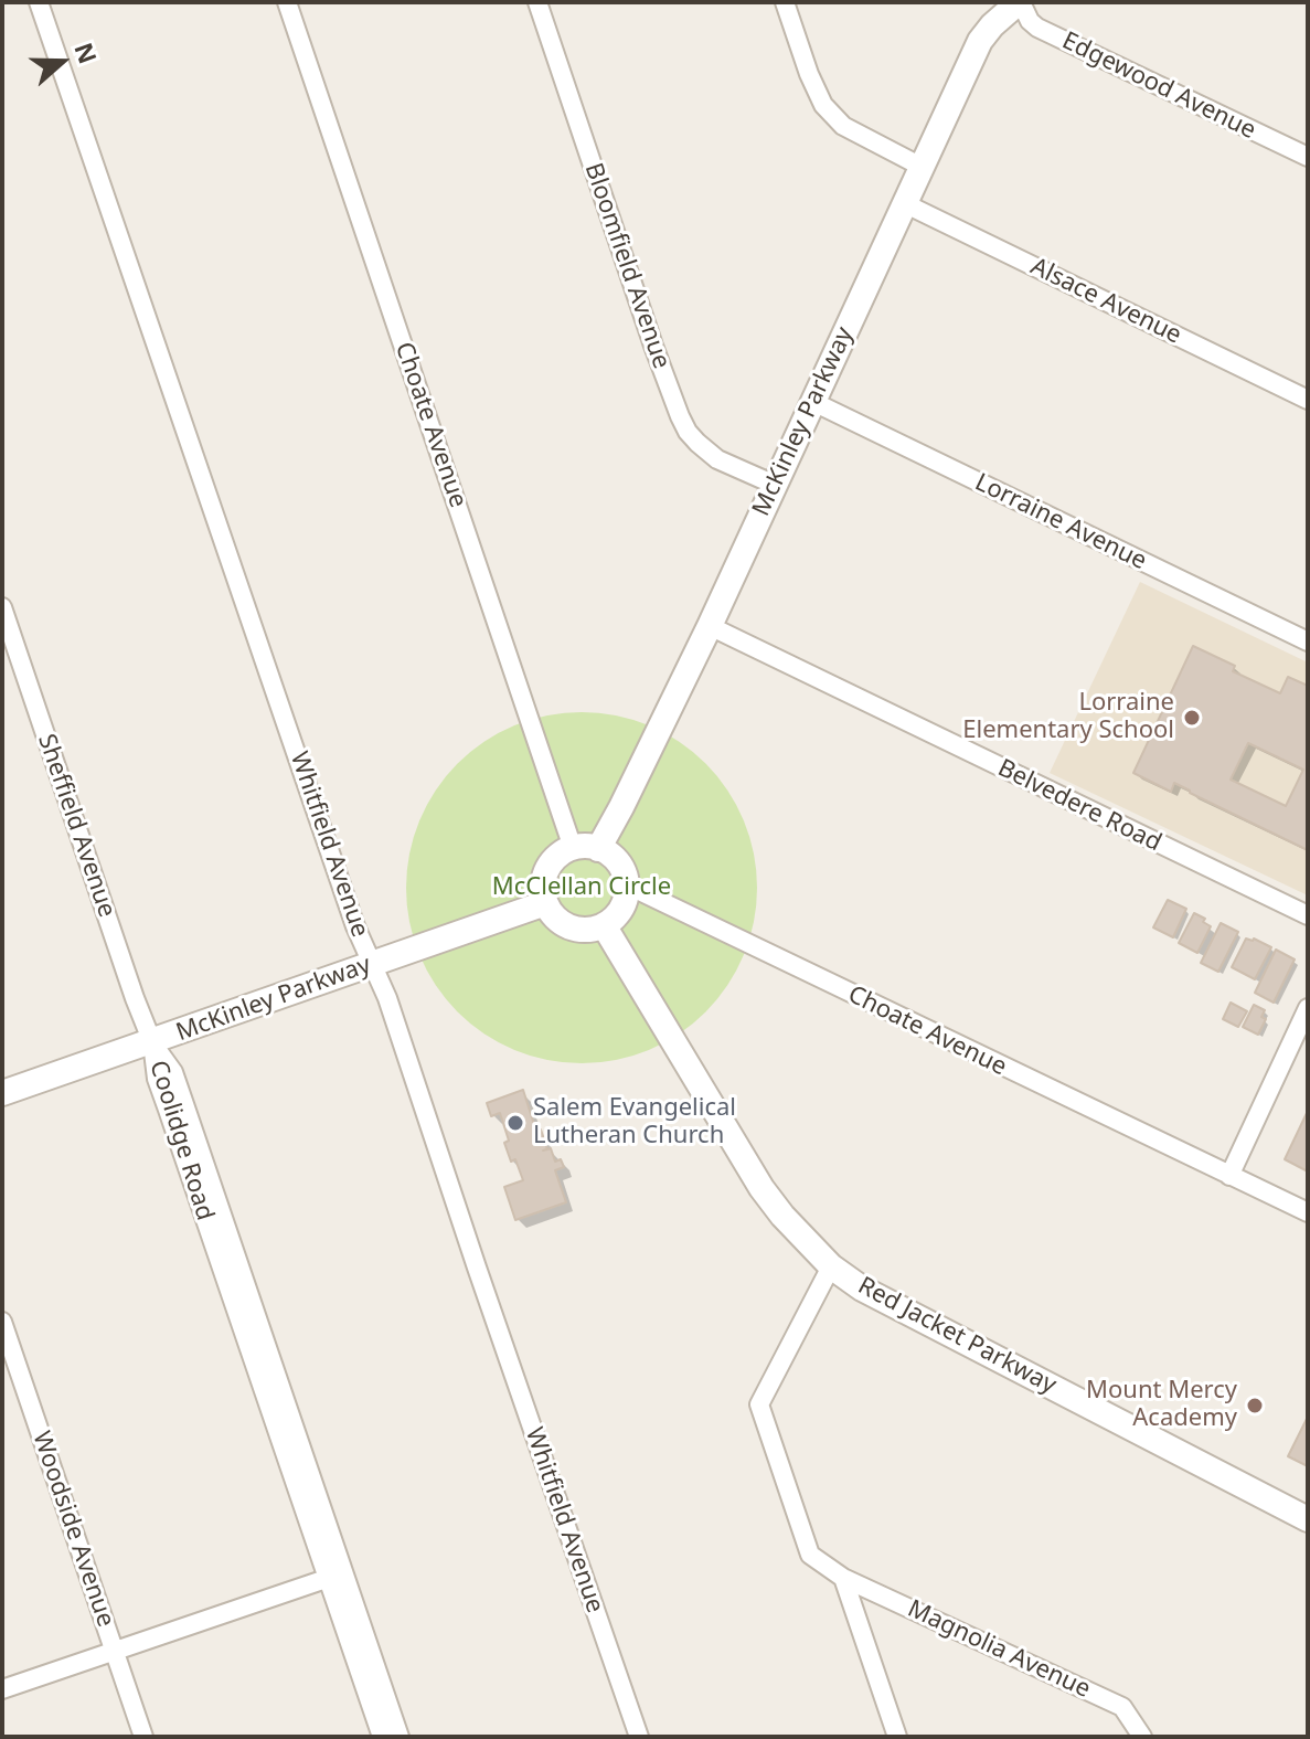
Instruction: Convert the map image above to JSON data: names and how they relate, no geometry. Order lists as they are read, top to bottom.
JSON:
{
  "streets": {
    "street": [
      "Edgewood Avenue",
      "Bloomfield Avenue",
      "Alsace Avenue",
      "McKinley Parkway",
      "Choate Avenue",
      "Lorraine Avenue",
      "Belvedere Road",
      "Sheffield Avenue",
      "Whitfield Avenue",
      "Coolidge Road",
      "Red Jacket Parkway",
      "Woodside Avenue",
      "Magnolia Avenue"
    ]
  },
  "crossings": [
    ["Edgewood Avenue", "McKinley Parkway"],
    ["Bloomfield Avenue", "McKinley Parkway"],
    ["Alsace Avenue", "McKinley Parkway"],
    ["McKinley Parkway", "Choate Avenue"],
    ["McKinley Parkway", "Lorraine Avenue"],
    ["McKinley Parkway", "Belvedere Road"],
    ["McKinley Parkway", "Sheffield Avenue"],
    ["McKinley Parkway", "Whitfield Avenue"],
    ["McKinley Parkway", "Coolidge Road"],
    ["McKinley Parkway", "Red Jacket Parkway"],
    ["Choate Avenue", "Red Jacket Parkway"],
    ["Sheffield Avenue", "Coolidge Road"],
    ["Red Jacket Parkway", "Magnolia Avenue"]
  ],
  "parks": ["McClellan Circle"],
  "places": ["Lorraine Elementary School", "Salem Evangelical Lutheran Church", "Mount Mercy Academy"],
  "north": "right"
}
